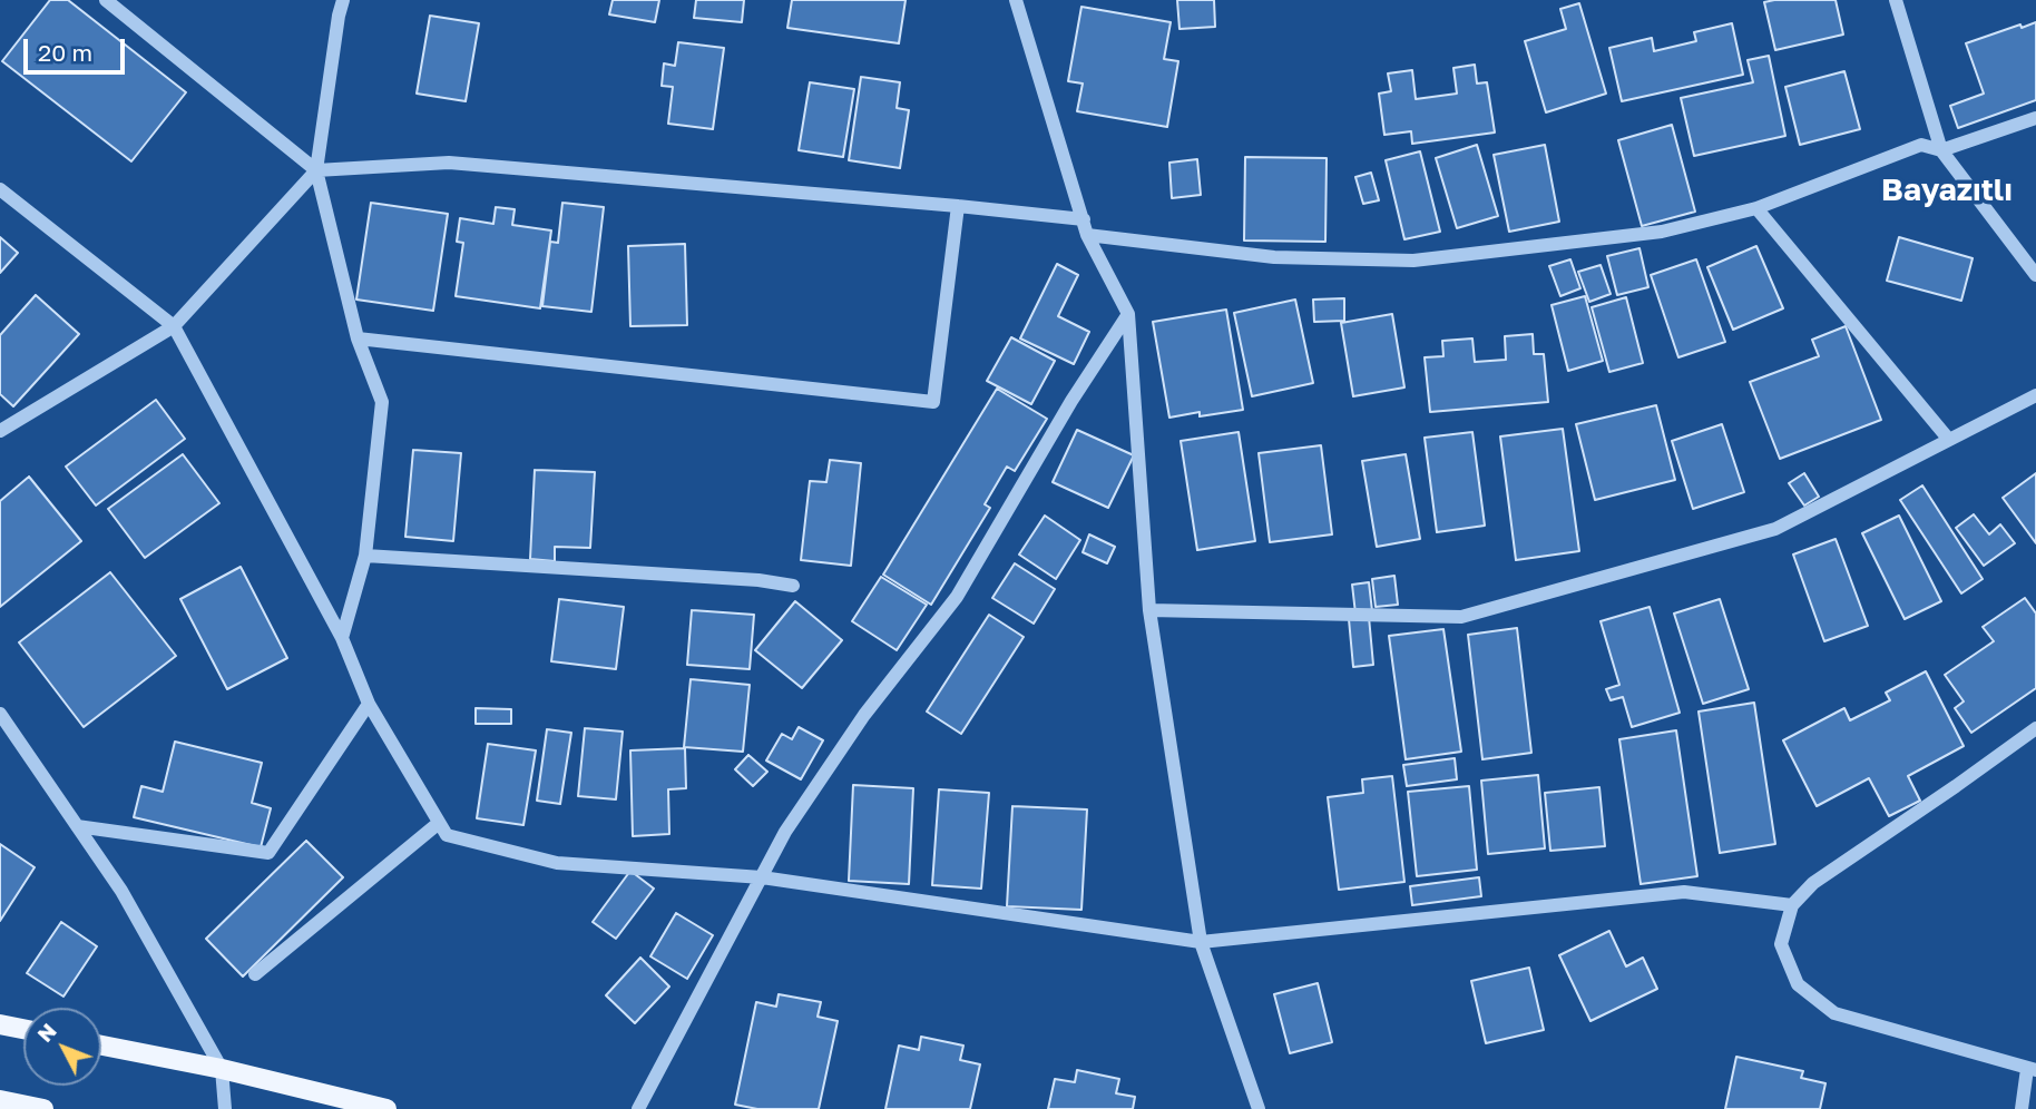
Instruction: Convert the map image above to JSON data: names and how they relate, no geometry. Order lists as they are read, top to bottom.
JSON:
{
  "districts": ["Bayazıtlı"],
  "scale_bar": "20 m",
  "north": "top left"
}
